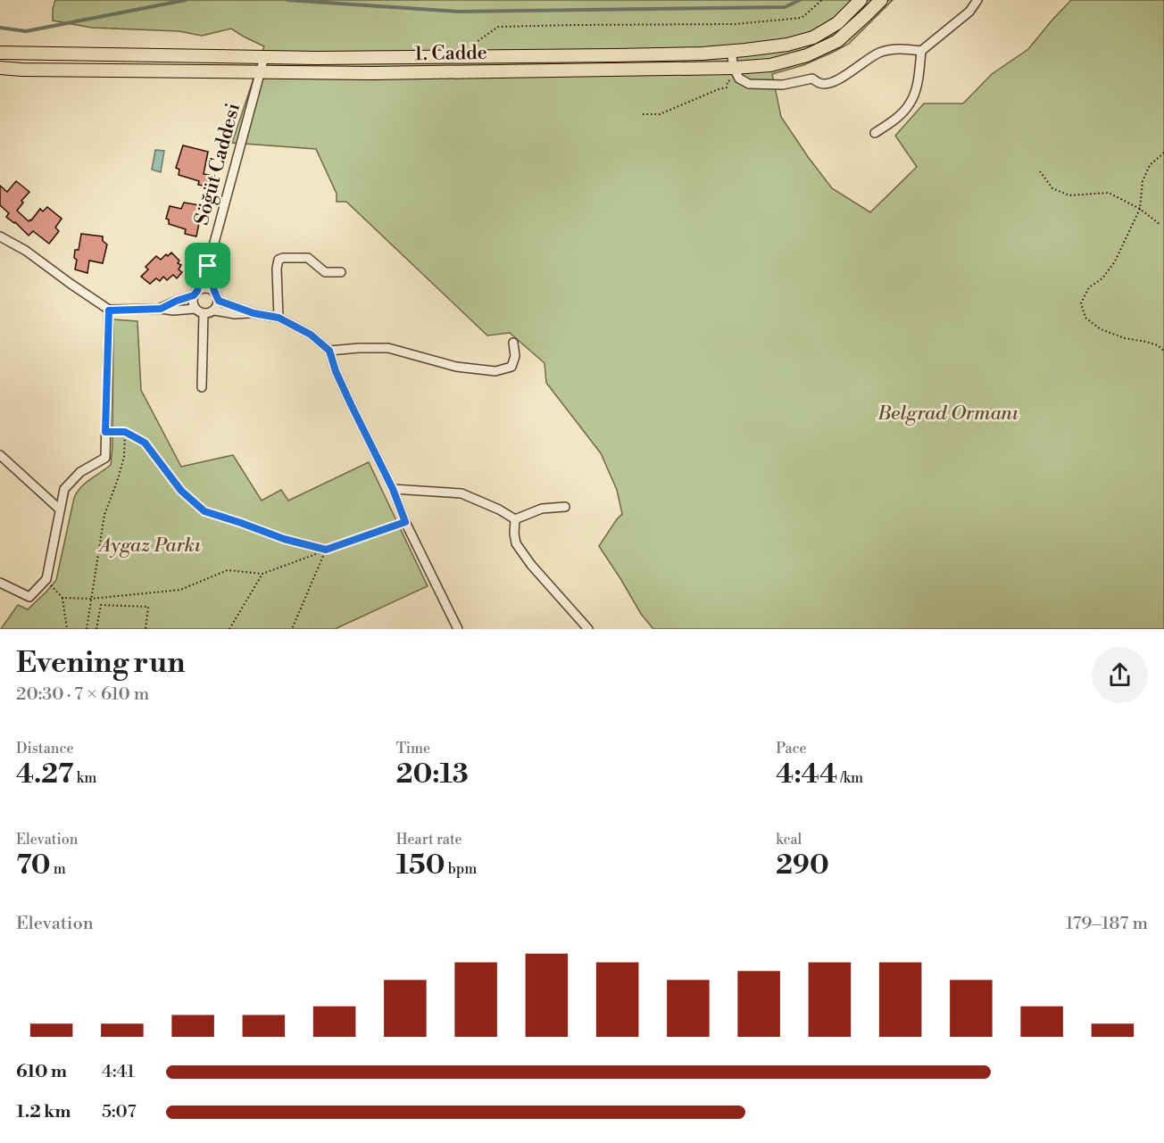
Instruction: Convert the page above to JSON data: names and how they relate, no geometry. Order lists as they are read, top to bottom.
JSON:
{
  "streets": {
    "main road": ["1. Cadde"],
    "street": ["Söğüt Caddesi"]
  },
  "crossings": [
    ["1. Cadde", "Söğüt Caddesi"]
  ],
  "parks": ["Belgrad Ormanı", "Aygaz Parkı"],
  "page": {
    "heading": ["Evening run", "20:30 · 7 × 610 m"],
    "stats": [
      ["Distance", "4.27 km"],
      ["Time", "20:13"],
      ["Pace", "4:44 /km"],
      ["Elevation", "70 m"],
      ["Heart rate", "150 bpm"],
      ["kcal", "290"]
    ],
    "chart": ["Elevation", "179–187 m"],
    "list": [
      {
        "name": "610 m",
        "note": "4:41"
      },
      {
        "name": "1.2 km",
        "note": "5:07"
      }
    ]
  }
}
